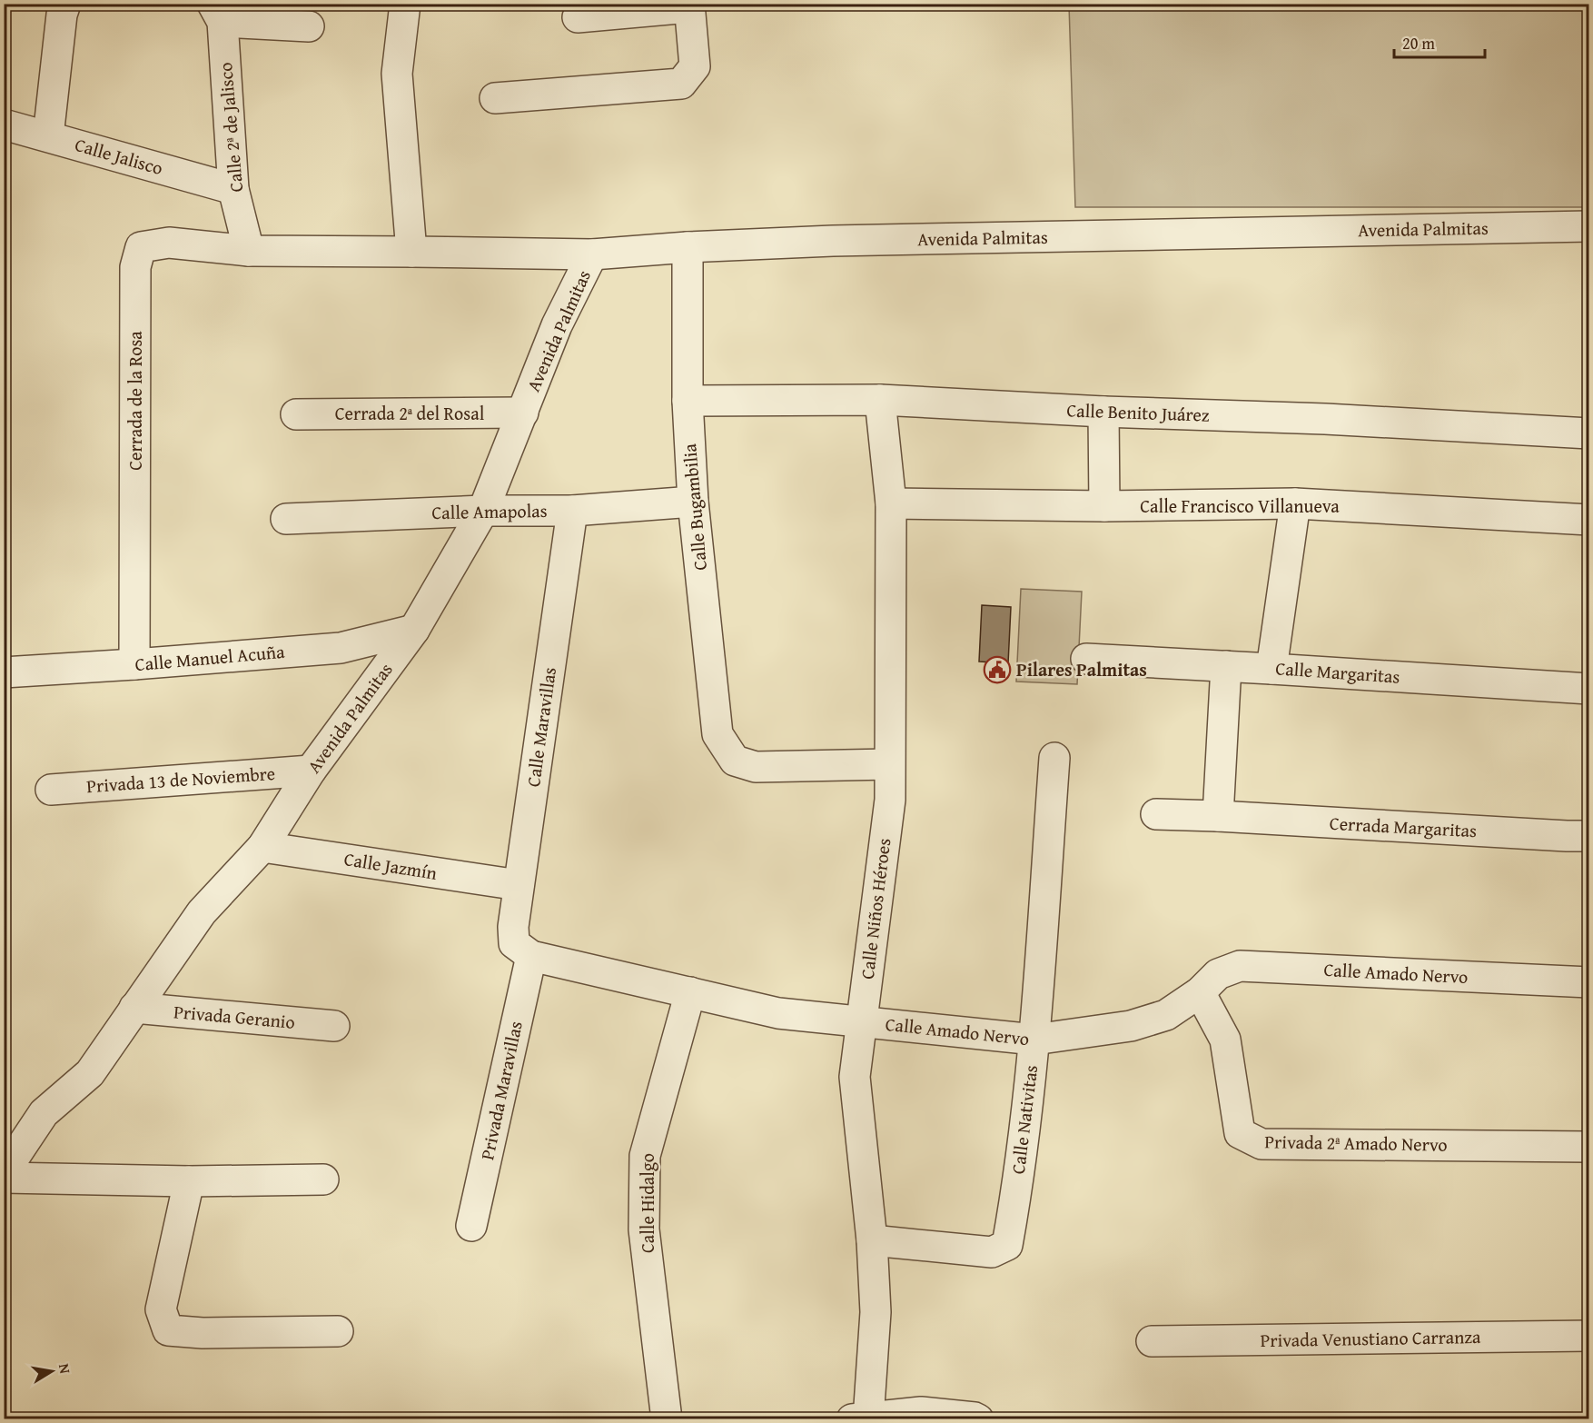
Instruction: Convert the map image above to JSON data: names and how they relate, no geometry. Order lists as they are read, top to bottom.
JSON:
{
  "streets": {
    "street": [
      "Calle 2ª de Jalisco",
      "Calle Jalisco",
      "Avenida Palmitas",
      "Cerrada de la Rosa",
      "Calle Benito Juárez",
      "Cerrada 2ª del Rosal",
      "Calle Francisco Villanueva",
      "Calle Bugambilia",
      "Calle Amapolas",
      "Calle Manuel Acuña",
      "Calle Margaritas",
      "Calle Maravillas",
      "Privada 13 de Noviembre",
      "Cerrada Margaritas",
      "Calle Jazmín",
      "Calle Niños Héroes",
      "Calle Amado Nervo",
      "Privada Geranio",
      "Privada Maravillas",
      "Calle Nativitas",
      "Privada 2ª Amado Nervo",
      "Calle Hidalgo",
      "Privada Venustiano Carranza"
    ]
  },
  "crossings": [
    ["Calle 2ª de Jalisco", "Calle Jalisco"],
    ["Calle 2ª de Jalisco", "Cerrada de la Rosa"],
    ["Avenida Palmitas", "Cerrada 2ª del Rosal"],
    ["Avenida Palmitas", "Calle Bugambilia"],
    ["Avenida Palmitas", "Calle Amapolas"],
    ["Avenida Palmitas", "Calle Manuel Acuña"],
    ["Avenida Palmitas", "Privada 13 de Noviembre"],
    ["Avenida Palmitas", "Calle Jazmín"],
    ["Avenida Palmitas", "Privada Geranio"],
    ["Cerrada de la Rosa", "Calle Manuel Acuña"],
    ["Calle Benito Juárez", "Calle Bugambilia"],
    ["Calle Benito Juárez", "Calle Niños Héroes"],
    ["Calle Francisco Villanueva", "Calle Niños Héroes"],
    ["Calle Bugambilia", "Calle Amapolas"],
    ["Calle Bugambilia", "Calle Niños Héroes"],
    ["Calle Amapolas", "Calle Maravillas"],
    ["Calle Maravillas", "Calle Jazmín"],
    ["Calle Maravillas", "Calle Amado Nervo"],
    ["Calle Maravillas", "Privada Maravillas"],
    ["Calle Niños Héroes", "Calle Amado Nervo"],
    ["Calle Niños Héroes", "Calle Nativitas"],
    ["Calle Amado Nervo", "Privada Maravillas"],
    ["Calle Amado Nervo", "Calle Nativitas"],
    ["Calle Amado Nervo", "Privada 2ª Amado Nervo"],
    ["Calle Amado Nervo", "Calle Hidalgo"]
  ],
  "places": {
    "public building": ["Pilares Palmitas"]
  },
  "scale_bar": "20 m",
  "north": "right"
}
